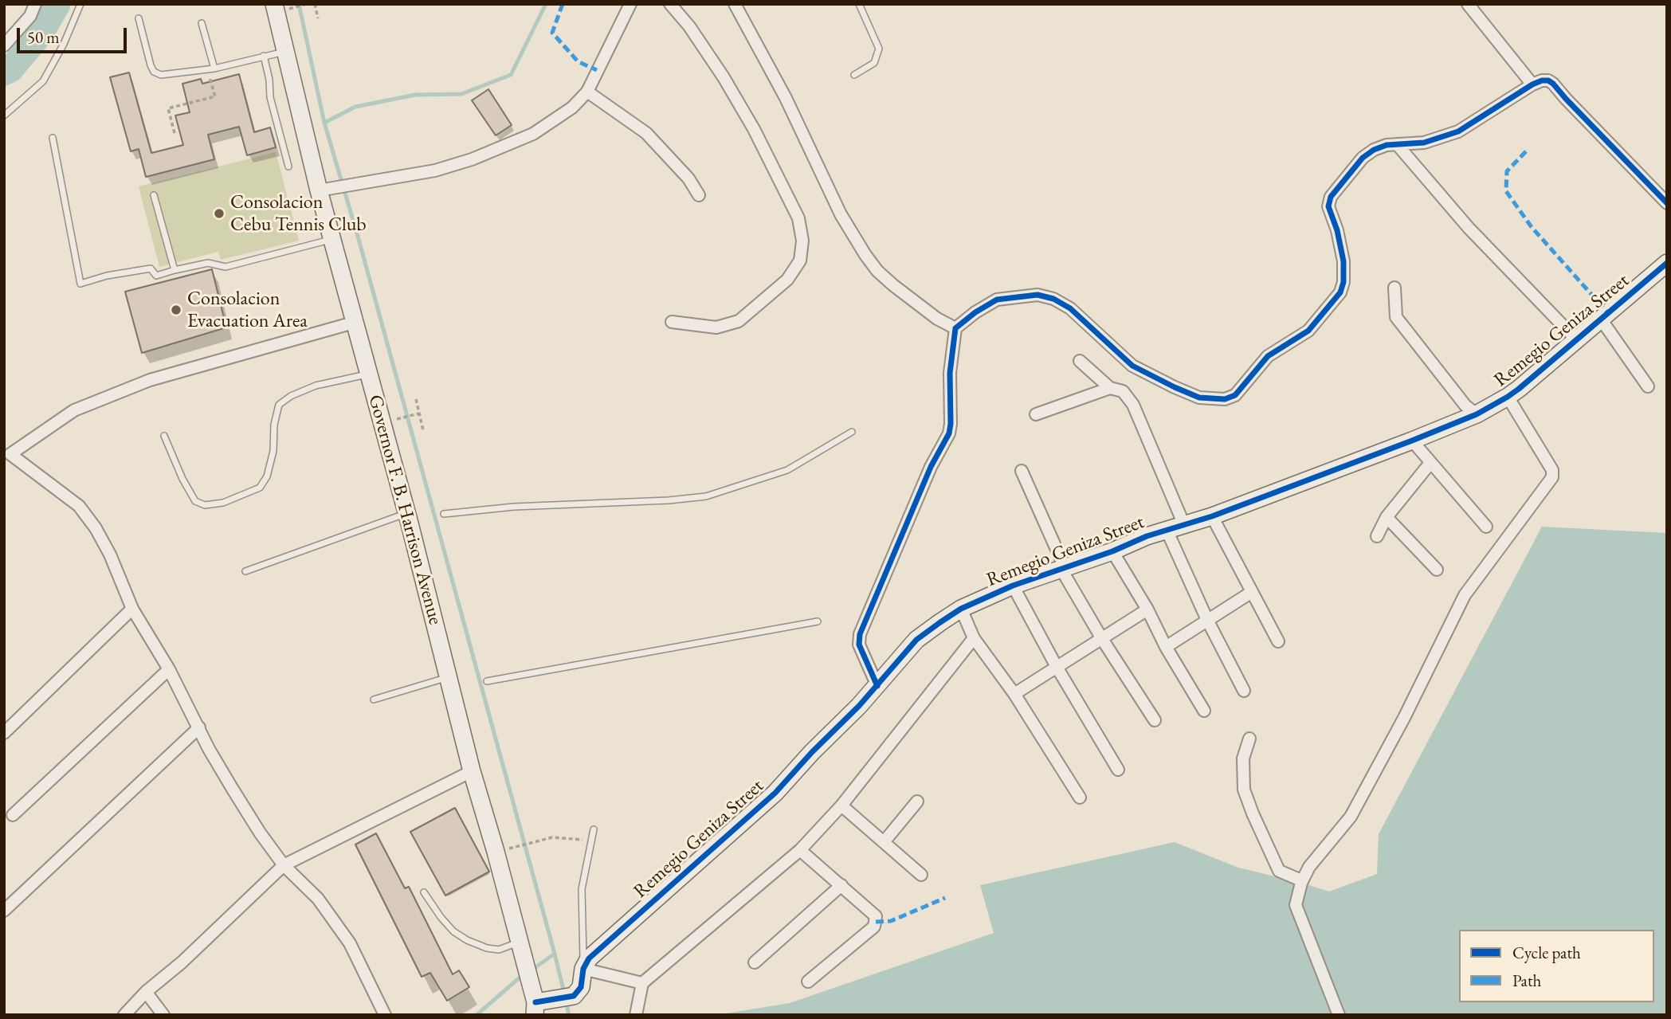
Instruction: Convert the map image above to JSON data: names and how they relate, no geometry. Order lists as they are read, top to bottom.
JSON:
{
  "streets": {
    "street": ["Remegio Geniza Street", "Governor F. B. Harrison Avenue"]
  },
  "crossings": [
    ["Remegio Geniza Street", "Governor F. B. Harrison Avenue"]
  ],
  "places": ["Consolacion Cebu Tennis Club", "Consolacion Evacuation Area"],
  "legend": ["Cycle path", "Path"],
  "scale_bar": "50 m"
}
